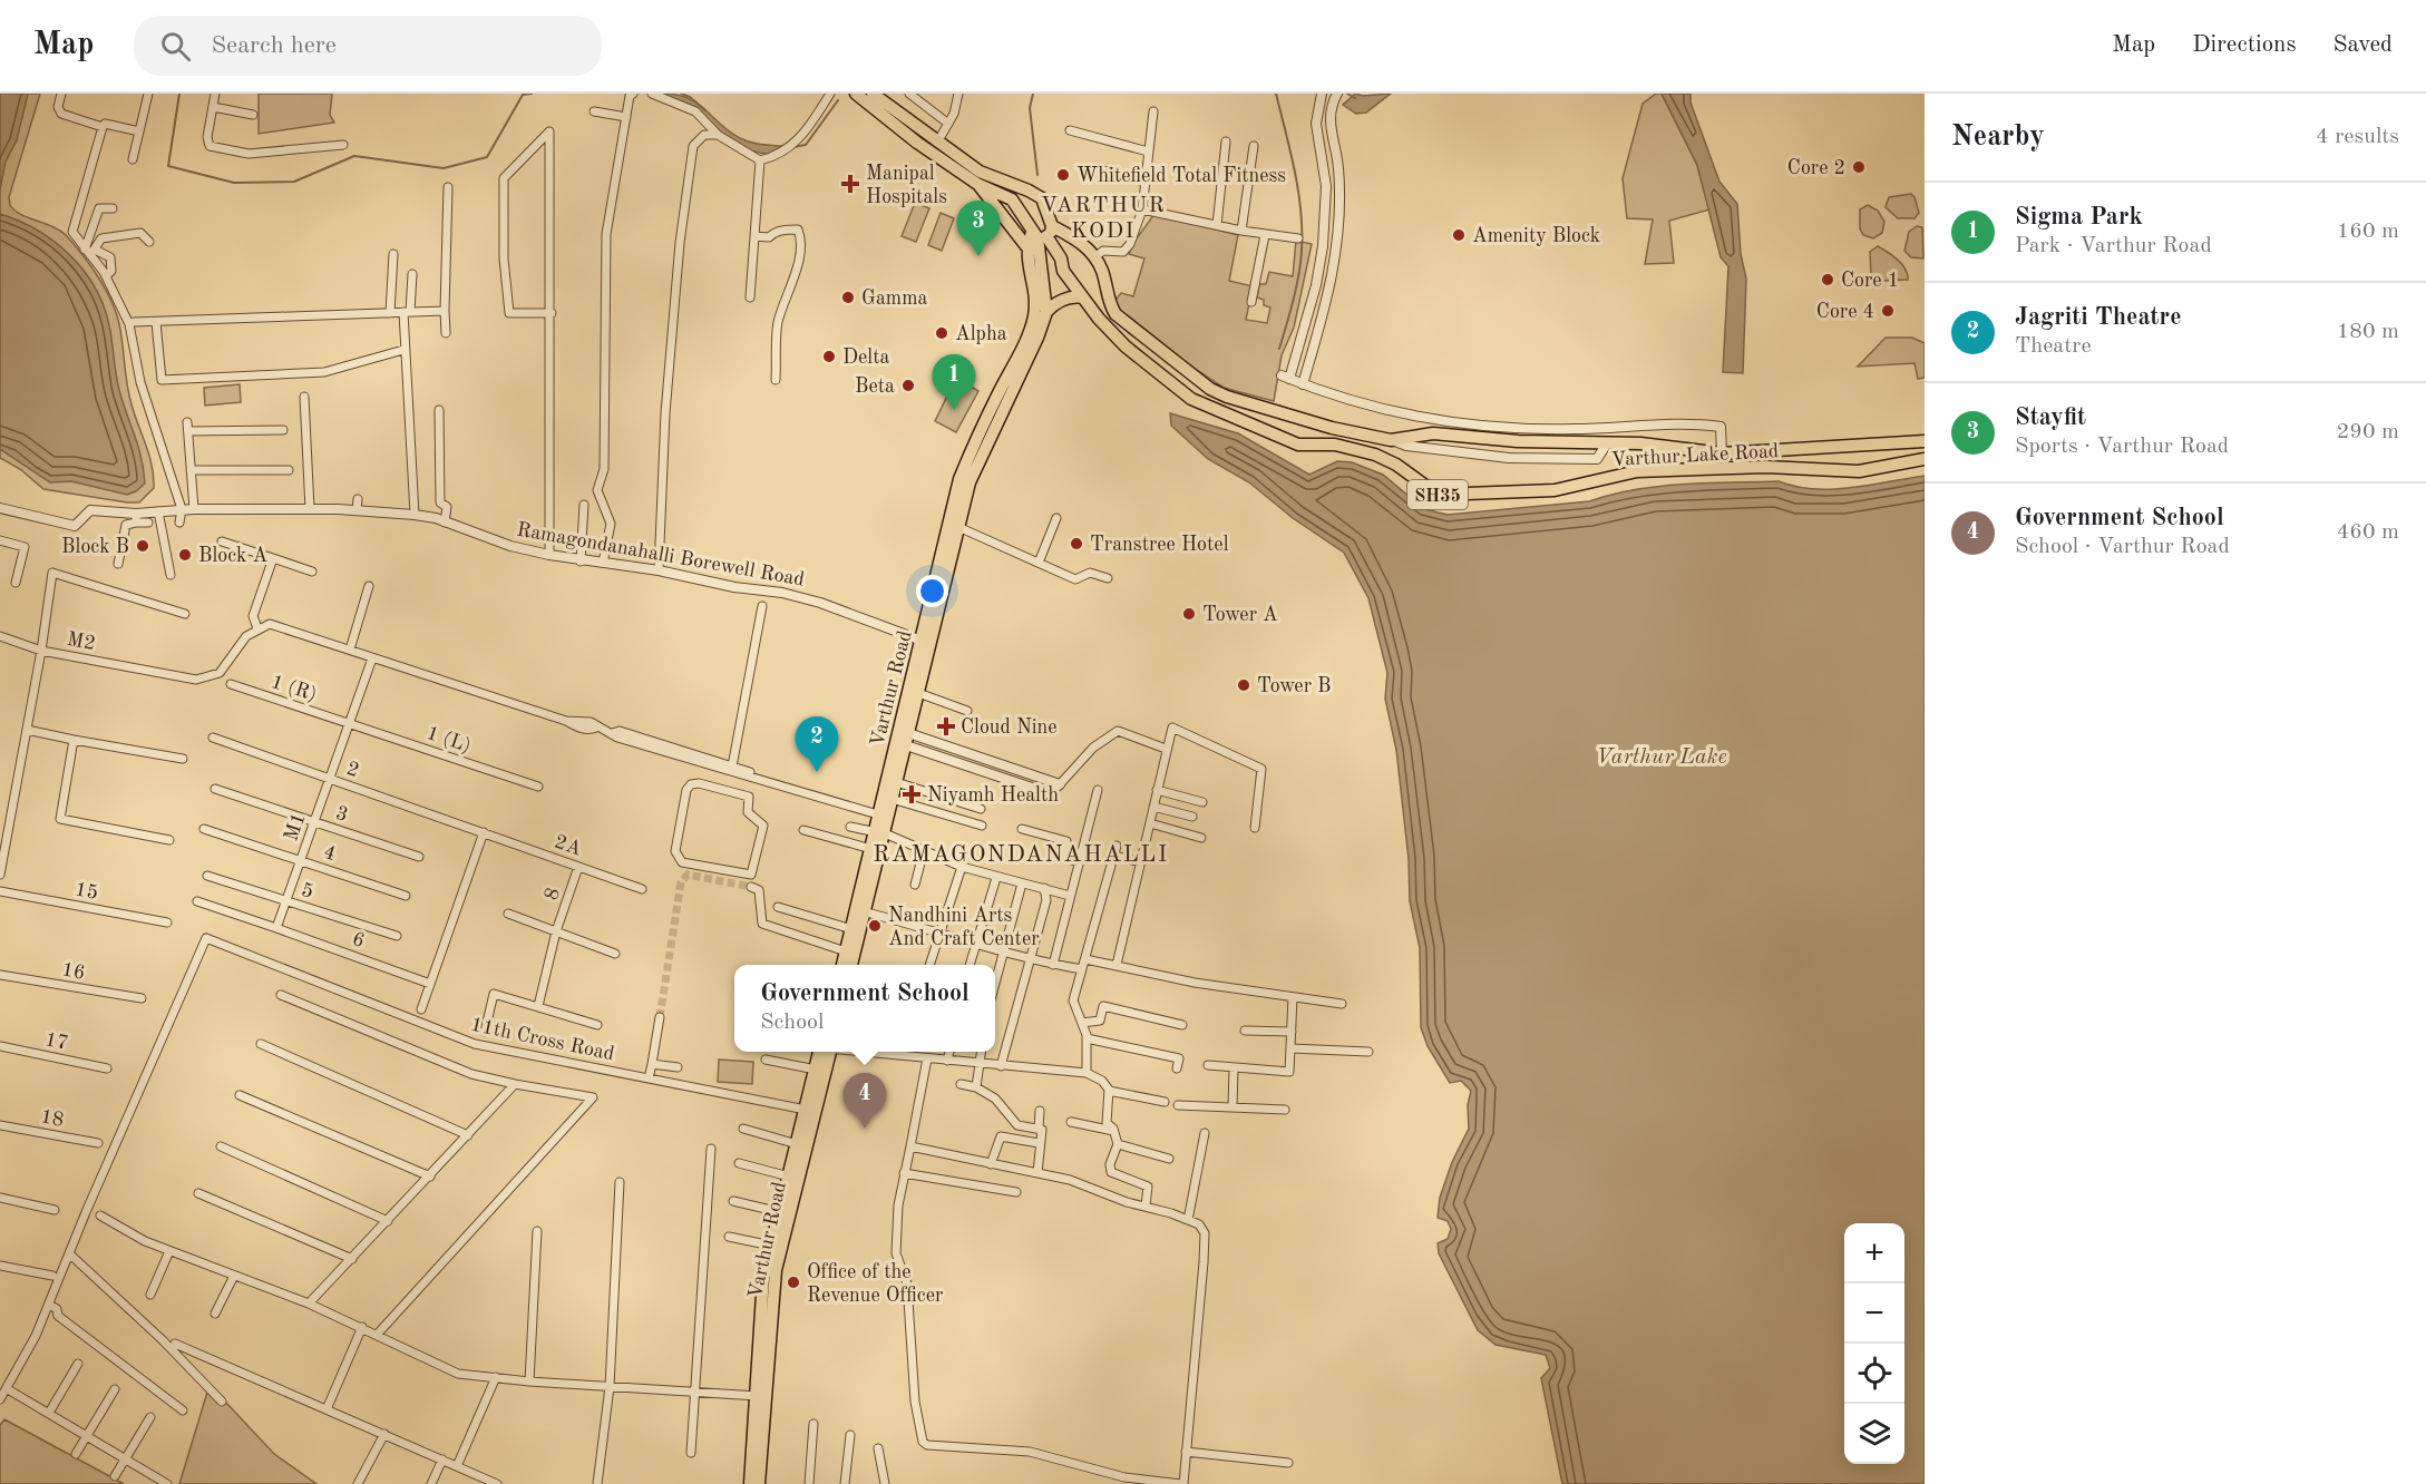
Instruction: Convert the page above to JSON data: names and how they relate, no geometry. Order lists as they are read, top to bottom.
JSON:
{
  "streets": {
    "main road": ["Varthur Lake Road", "SH35", "Varthur Road"],
    "street": [
      "Ramagondanahalli Borewell Road",
      "M2",
      "1 (R)",
      "1 (L)",
      "2",
      "3",
      "M1",
      "2A",
      "4",
      "15",
      "5",
      "8",
      "6",
      "16",
      "11th Cross Road",
      "17",
      "18"
    ]
  },
  "crossings": [
    ["Varthur Lake Road", "SH35"],
    ["Varthur Lake Road", "Varthur Road"],
    ["SH35", "Varthur Road"],
    ["Ramagondanahalli Borewell Road", "Varthur Road"],
    ["1 (R)", "1 (L)"],
    ["1 (R)", "M1"],
    ["Varthur Road", "11th Cross Road"],
    ["1 (L)", "M1"],
    ["2", "M1"],
    ["2", "2A"],
    ["3", "M1"],
    ["M1", "4"],
    ["M1", "5"],
    ["M1", "6"],
    ["2A", "8"]
  ],
  "districts": ["VARTHUR KODI", "RAMAGONDANAHALLI"],
  "water": ["Varthur Lake"],
  "places": {
    "other": [
      "Core 2",
      "Whitefield Total Fitness",
      "Amenity Block",
      "Core 1",
      "Gamma",
      "Core 4",
      "Alpha",
      "Delta",
      "Beta",
      "Transtree Hotel",
      "Block B",
      "Block A",
      "Tower A",
      "Tower B",
      "Nandhini Arts And Craft Center",
      "Office of the Revenue Officer"
    ],
    "health": ["Manipal Hospitals", "Cloud Nine", "Niyamh Health"]
  },
  "page": {
    "header": "Map",
    "search": "Search here",
    "nav": ["Map", "Directions", "Saved"],
    "heading": ["Nearby", "4 results"],
    "list": [
      {
        "mark": "1",
        "name": "Sigma Park",
        "note": "Park · Varthur Road",
        "value": "160 m"
      },
      {
        "mark": "2",
        "name": "Jagriti Theatre",
        "note": "Theatre",
        "value": "180 m"
      },
      {
        "mark": "3",
        "name": "Stayfit",
        "note": "Sports · Varthur Road",
        "value": "290 m"
      },
      {
        "mark": "4",
        "name": "Government School",
        "note": "School · Varthur Road",
        "value": "460 m"
      }
    ],
    "pins": [
      "3",
      "1",
      "2",
      "4"
    ],
    "popup": ["Government School", "School"],
    "map_buttons": ["+", "−"]
  }
}
